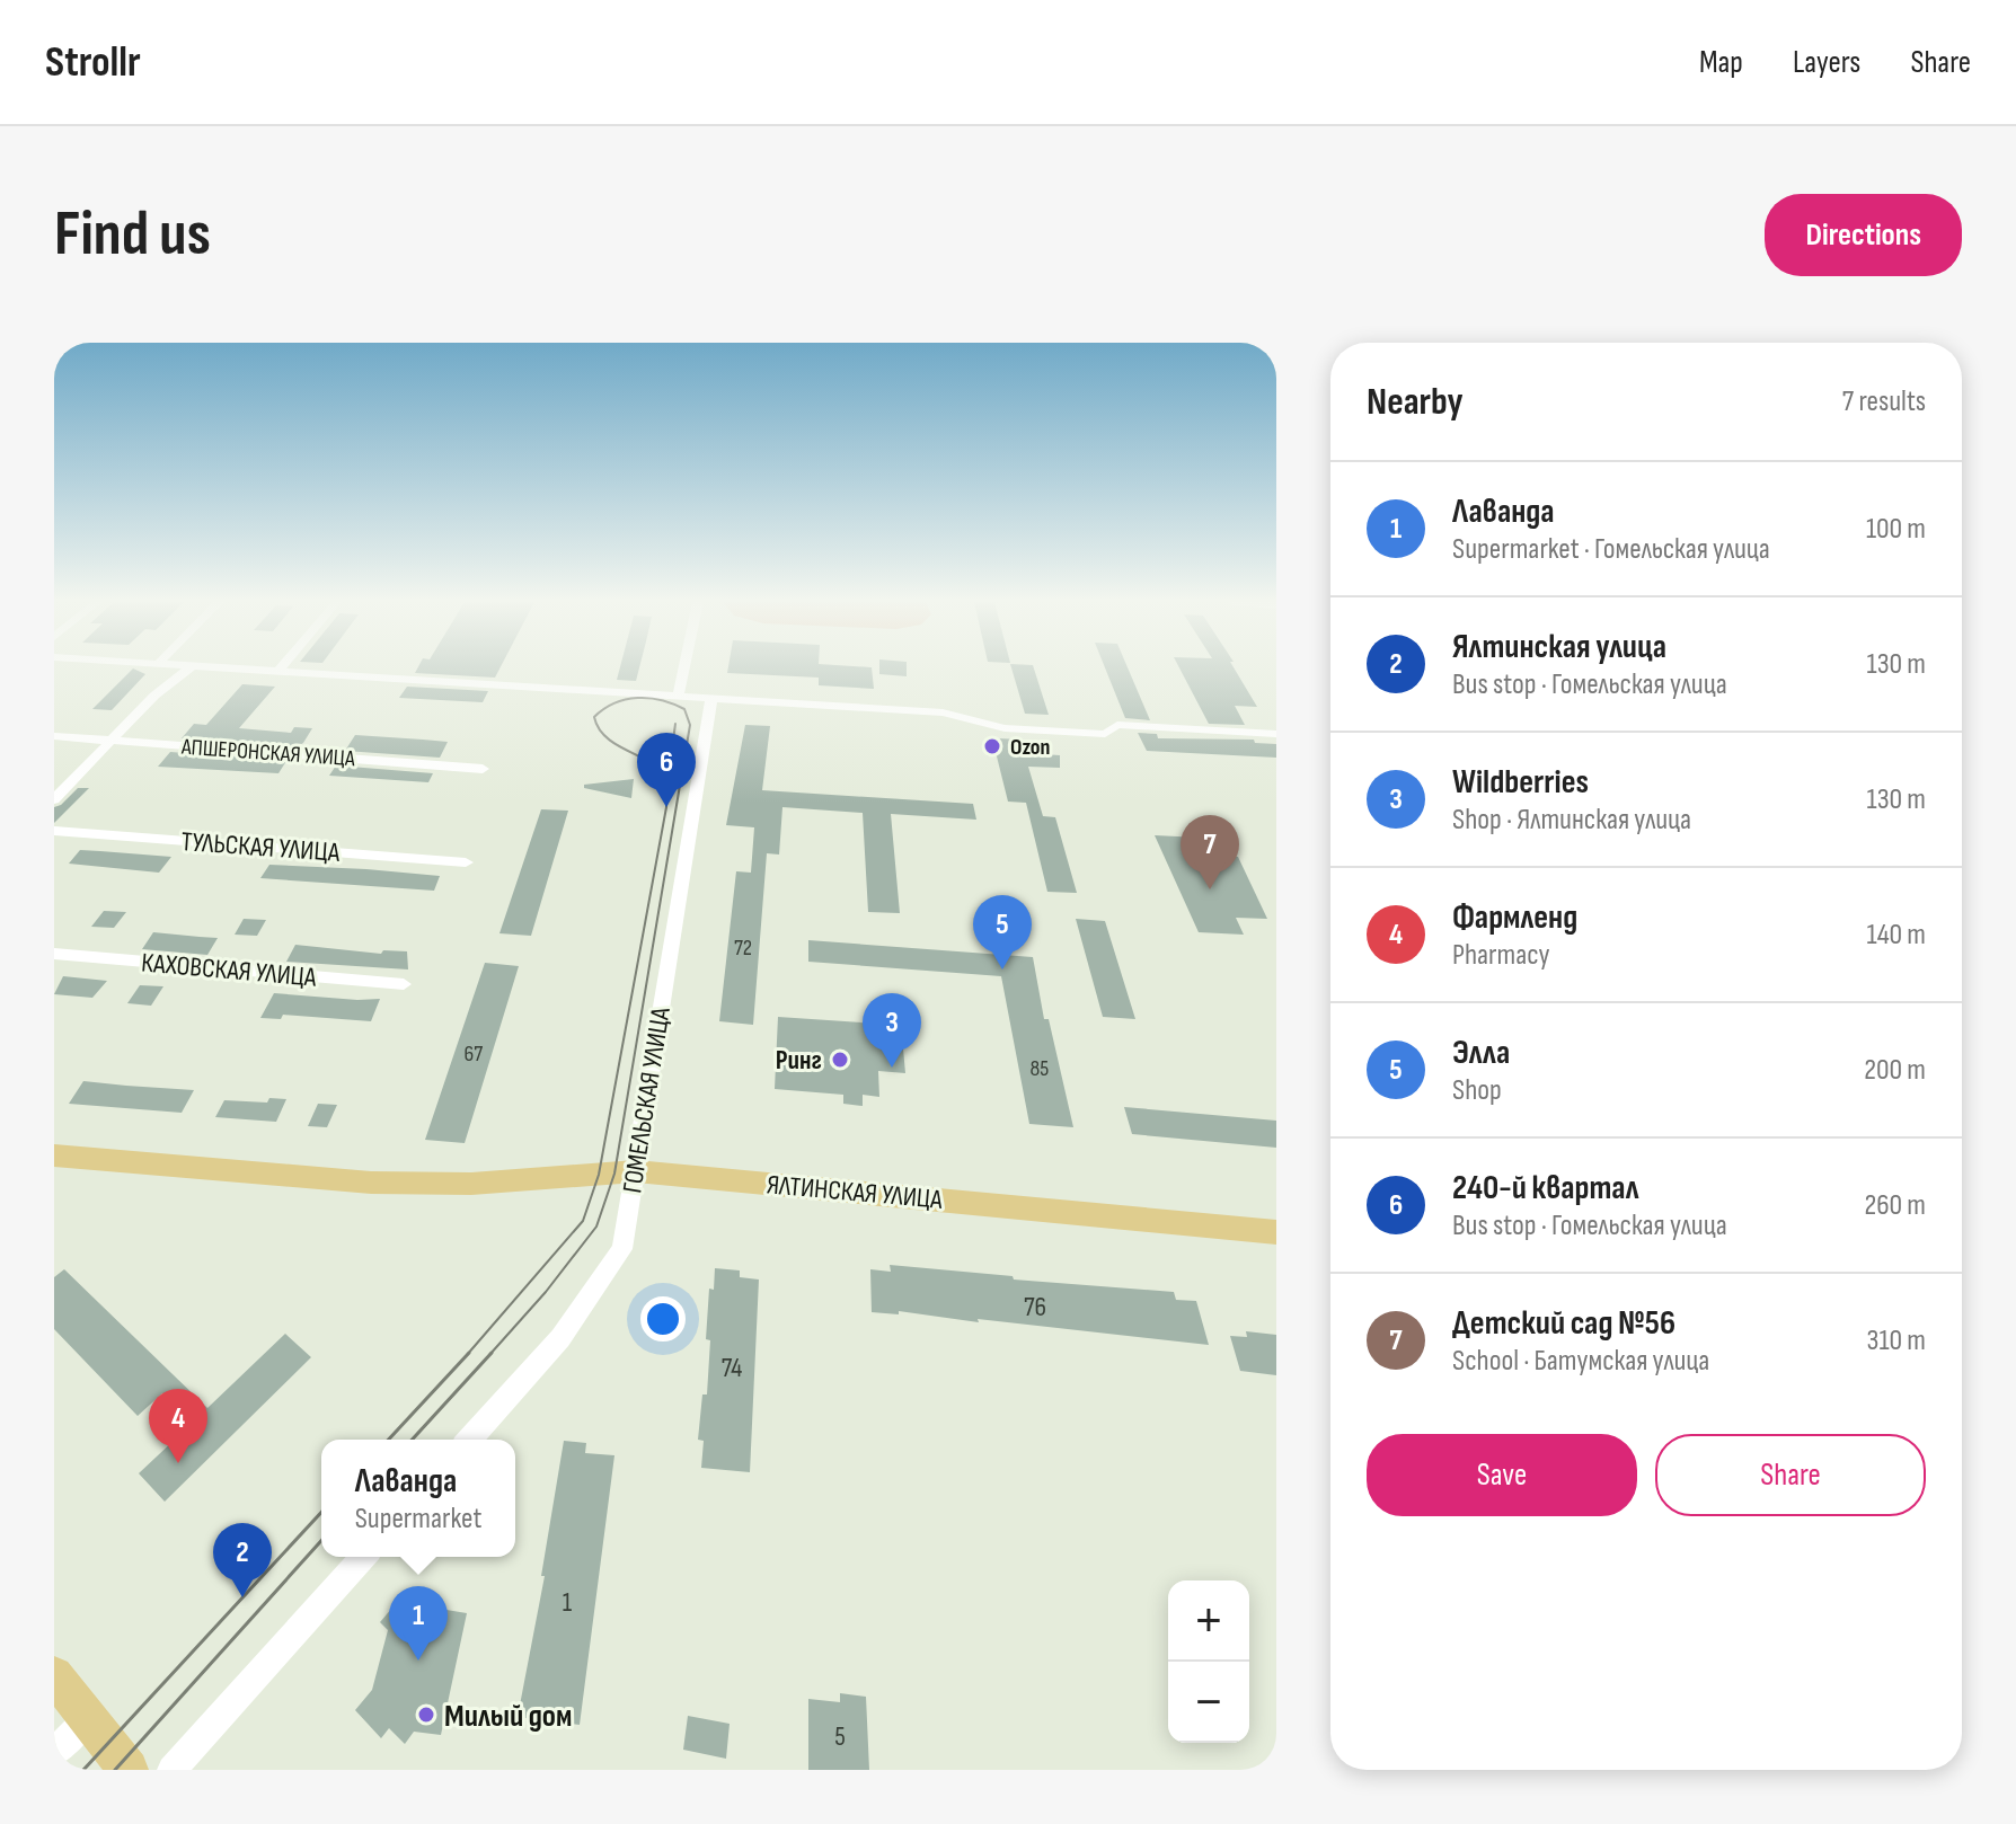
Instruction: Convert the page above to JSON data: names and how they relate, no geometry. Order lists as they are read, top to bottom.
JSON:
{
  "streets": {
    "main road": ["ЯЛТИНСКАЯ УЛИЦА"],
    "street": [
      "АПШЕРОНСКАЯ УЛИЦА",
      "ТУЛЬСКАЯ УЛИЦА",
      "КАХОВСКАЯ УЛИЦА",
      "ГОМЕЛЬСКАЯ УЛИЦА"
    ]
  },
  "crossings": [
    ["ГОМЕЛЬСКАЯ УЛИЦА", "ЯЛТИНСКАЯ УЛИЦА"]
  ],
  "places": ["Ozon", "Ринг", "Милый дом"],
  "house_numbers": [
    "72",
    "67",
    "85",
    "76",
    "74",
    "1",
    "5"
  ],
  "page": {
    "header": "Strollr",
    "nav": ["Map", "Layers", "Share"],
    "buttons": [
      "Directions",
      ["Save", "Share"]
    ],
    "title": "Find us",
    "heading": ["Nearby", "7 results"],
    "list": [
      {
        "mark": "1",
        "name": "Лаванда",
        "note": "Supermarket · Гомельская улица",
        "value": "100 m"
      },
      {
        "mark": "2",
        "name": "Ялтинская улица",
        "note": "Bus stop · Гомельская улица",
        "value": "130 m"
      },
      {
        "mark": "3",
        "name": "Wildberries",
        "note": "Shop · Ялтинская улица",
        "value": "130 m"
      },
      {
        "mark": "4",
        "name": "Фармленд",
        "note": "Pharmacy",
        "value": "140 m"
      },
      {
        "mark": "5",
        "name": "Элла",
        "note": "Shop",
        "value": "200 m"
      },
      {
        "mark": "6",
        "name": "240-й квартал",
        "note": "Bus stop · Гомельская улица",
        "value": "260 m"
      },
      {
        "mark": "7",
        "name": "Детский сад №56",
        "note": "School · Батумская улица",
        "value": "310 m"
      }
    ],
    "pins": [
      "6",
      "7",
      "5",
      "3",
      "4",
      "2",
      "1"
    ],
    "popup": ["Лаванда", "Supermarket"],
    "map_buttons": ["+", "−"]
  }
}
